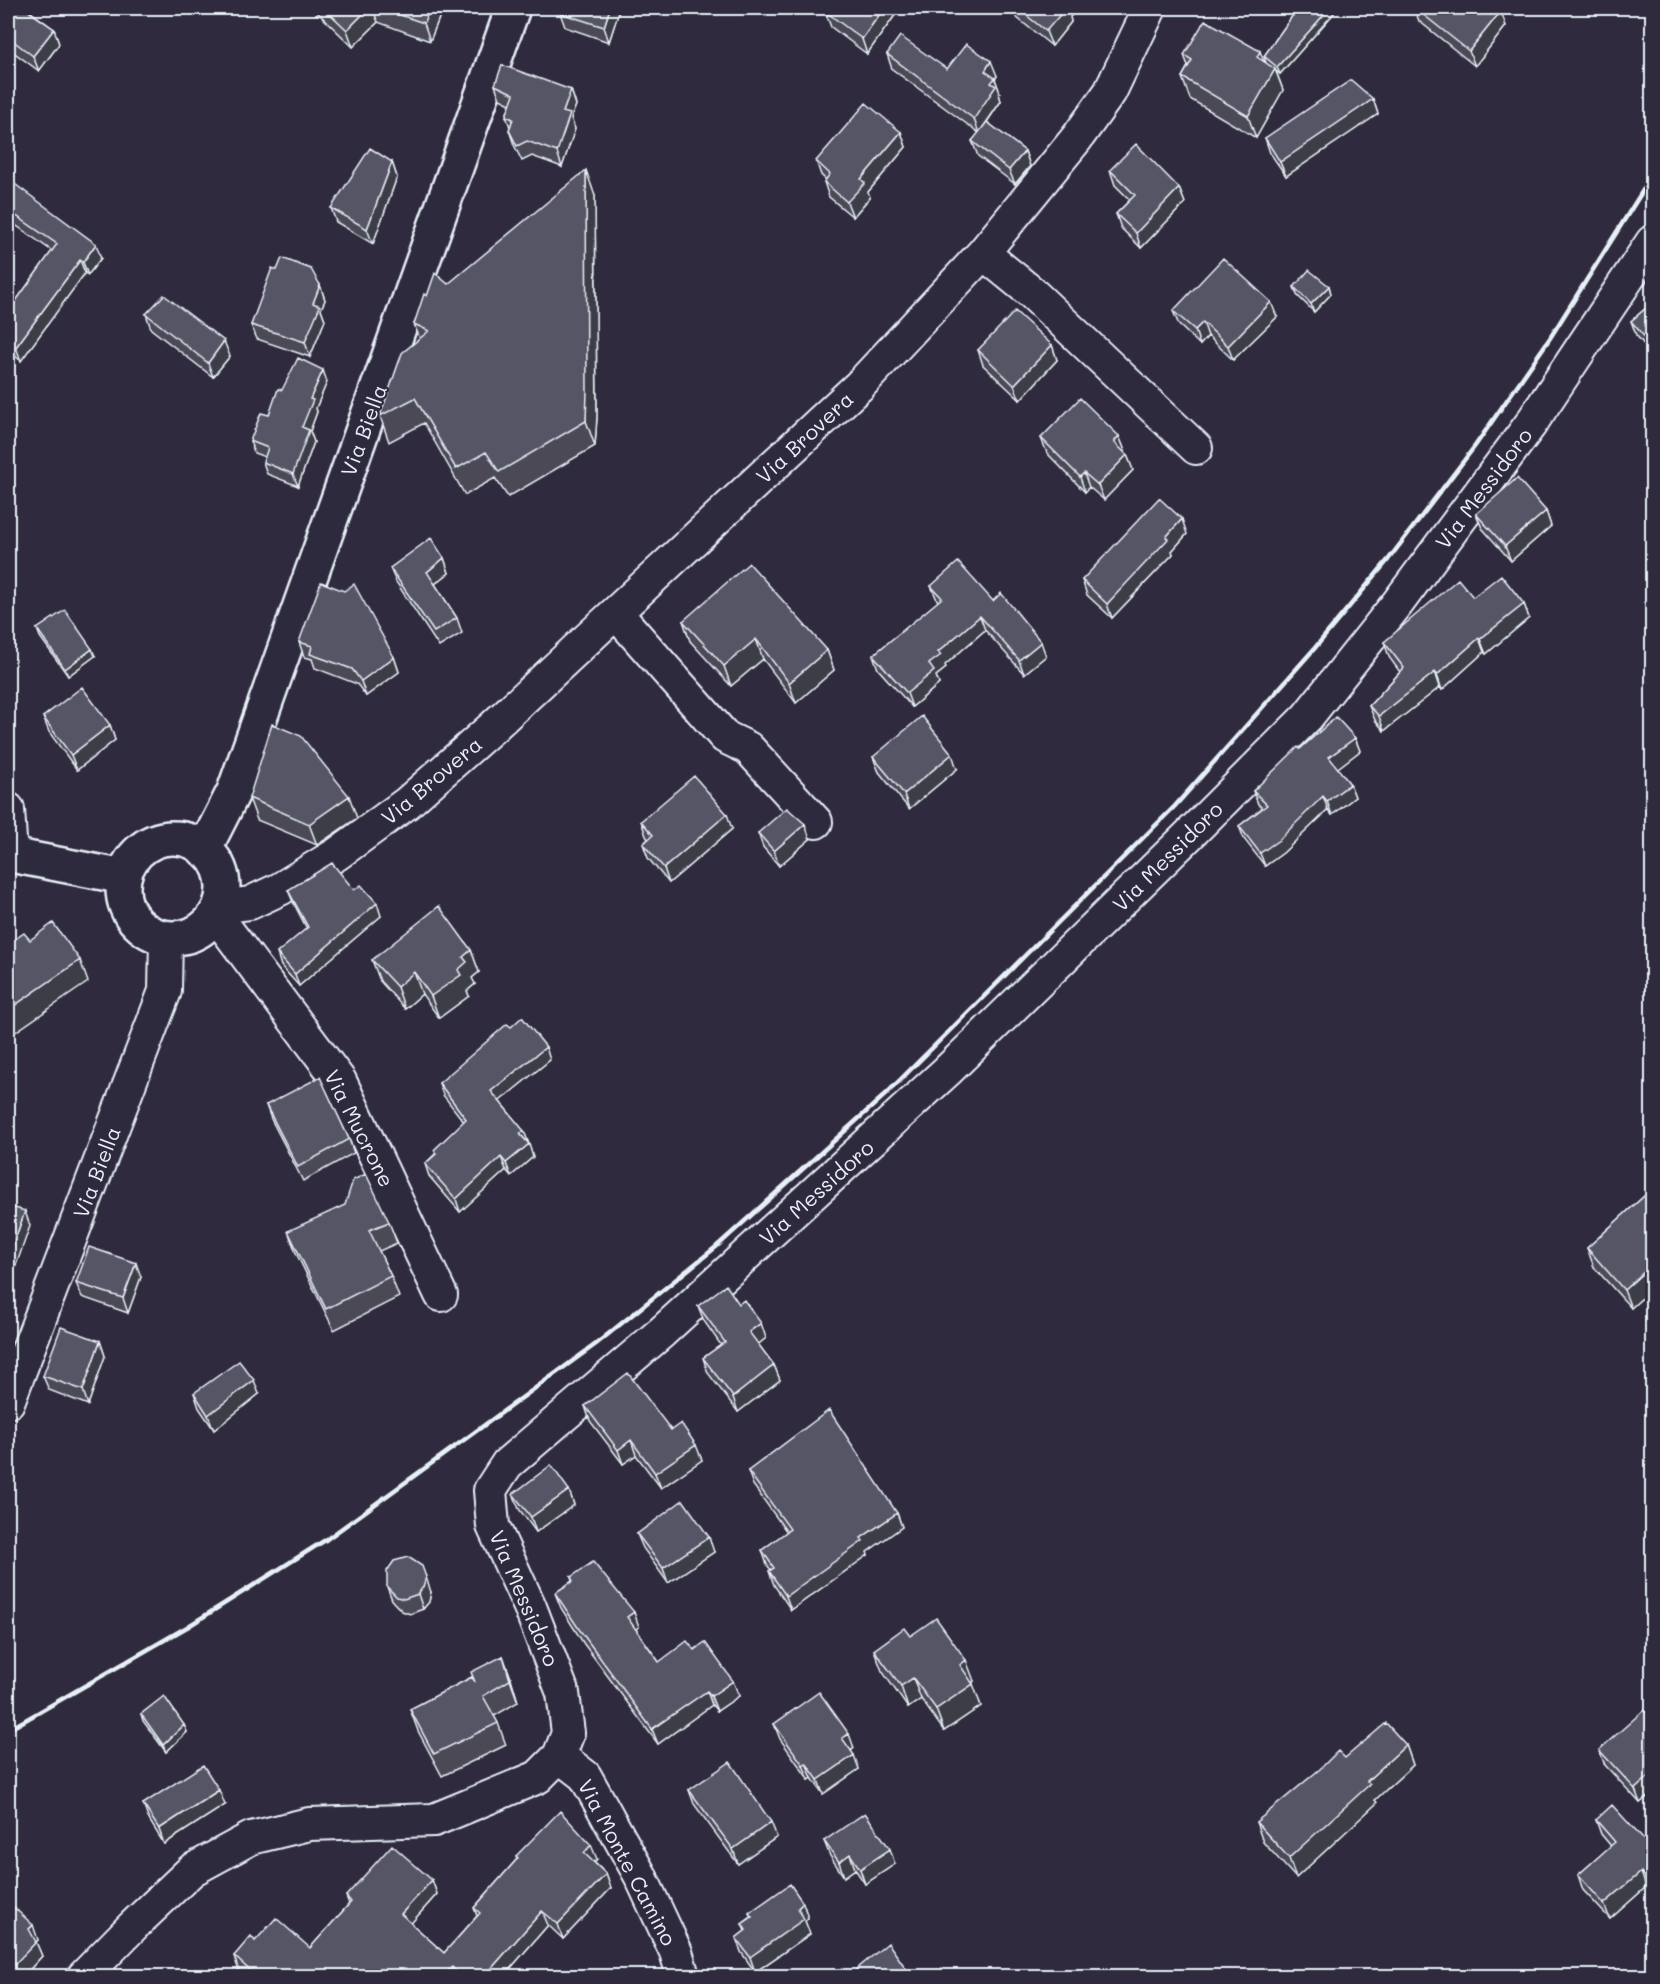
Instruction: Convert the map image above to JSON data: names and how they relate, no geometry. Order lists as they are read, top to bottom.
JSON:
{
  "streets": {
    "street": [
      "Via Biella",
      "Via Brovera",
      "Via Messidoro",
      "Via Mucrone",
      "Via Monte Camino"
    ]
  },
  "crossings": [
    ["Via Biella", "Via Brovera"],
    ["Via Biella", "Via Mucrone"],
    ["Via Brovera", "Via Mucrone"],
    ["Via Messidoro", "Via Monte Camino"]
  ]
}
